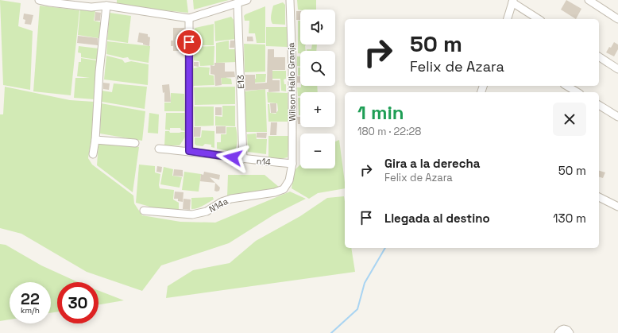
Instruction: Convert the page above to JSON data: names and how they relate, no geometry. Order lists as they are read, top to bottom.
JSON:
{
  "streets": {
    "street": [
      "E13",
      "Wilson Hallo Granja",
      "n14",
      "N14a"
    ]
  },
  "crossings": [
    ["E13", "n14"],
    ["Wilson Hallo Granja", "n14"],
    ["Wilson Hallo Granja", "N14a"],
    ["n14", "N14a"]
  ],
  "page": {
    "map_buttons": ["+", "−"],
    "turn": ["50 m", "Felix de Azara"],
    "heading": ["1 min", "180 m · 22:28"],
    "list": [
      {
        "name": "Gira a la derecha",
        "note": "Felix de Azara",
        "value": "50 m"
      },
      {
        "name": "Llegada al destino",
        "value": "130 m"
      }
    ],
    "speed": "22 km/h",
    "limit": "30"
  }
}
